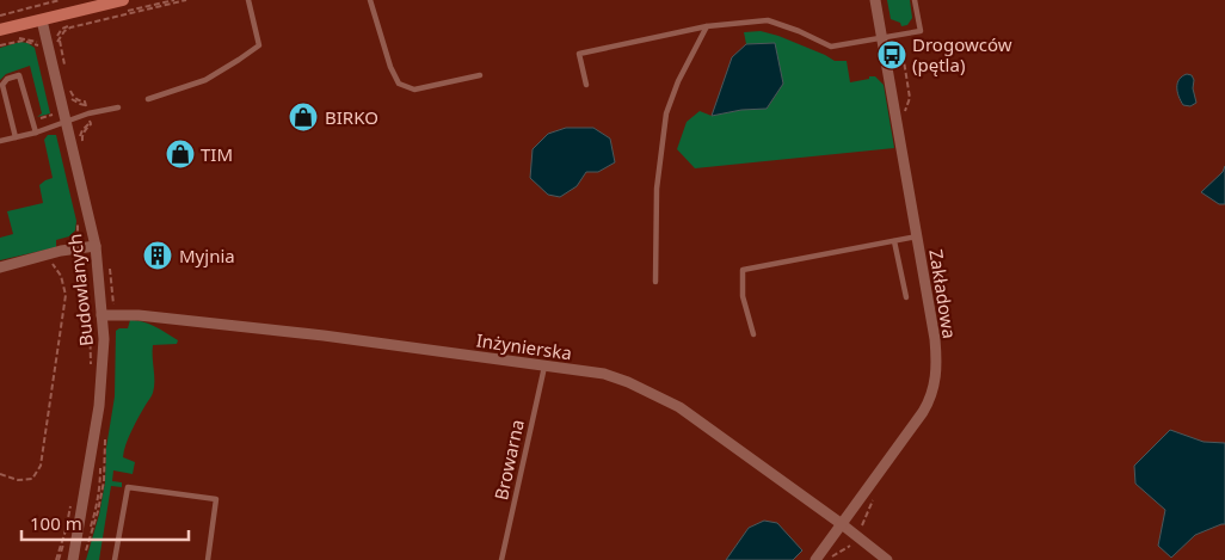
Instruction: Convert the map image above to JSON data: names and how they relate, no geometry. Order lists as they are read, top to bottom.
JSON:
{
  "streets": {
    "street": ["Budowlanych", "Zakładowa", "Inżynierska"],
    "lane": ["Browarna"]
  },
  "crossings": [
    ["Budowlanych", "Inżynierska"],
    ["Zakładowa", "Inżynierska"],
    ["Inżynierska", "Browarna"]
  ],
  "places": {
    "bus stop": ["Drogowców (pętla)"],
    "shop": ["BIRKO", "TIM"],
    "building": ["Myjnia"]
  },
  "scale_bar": "100 m"
}
